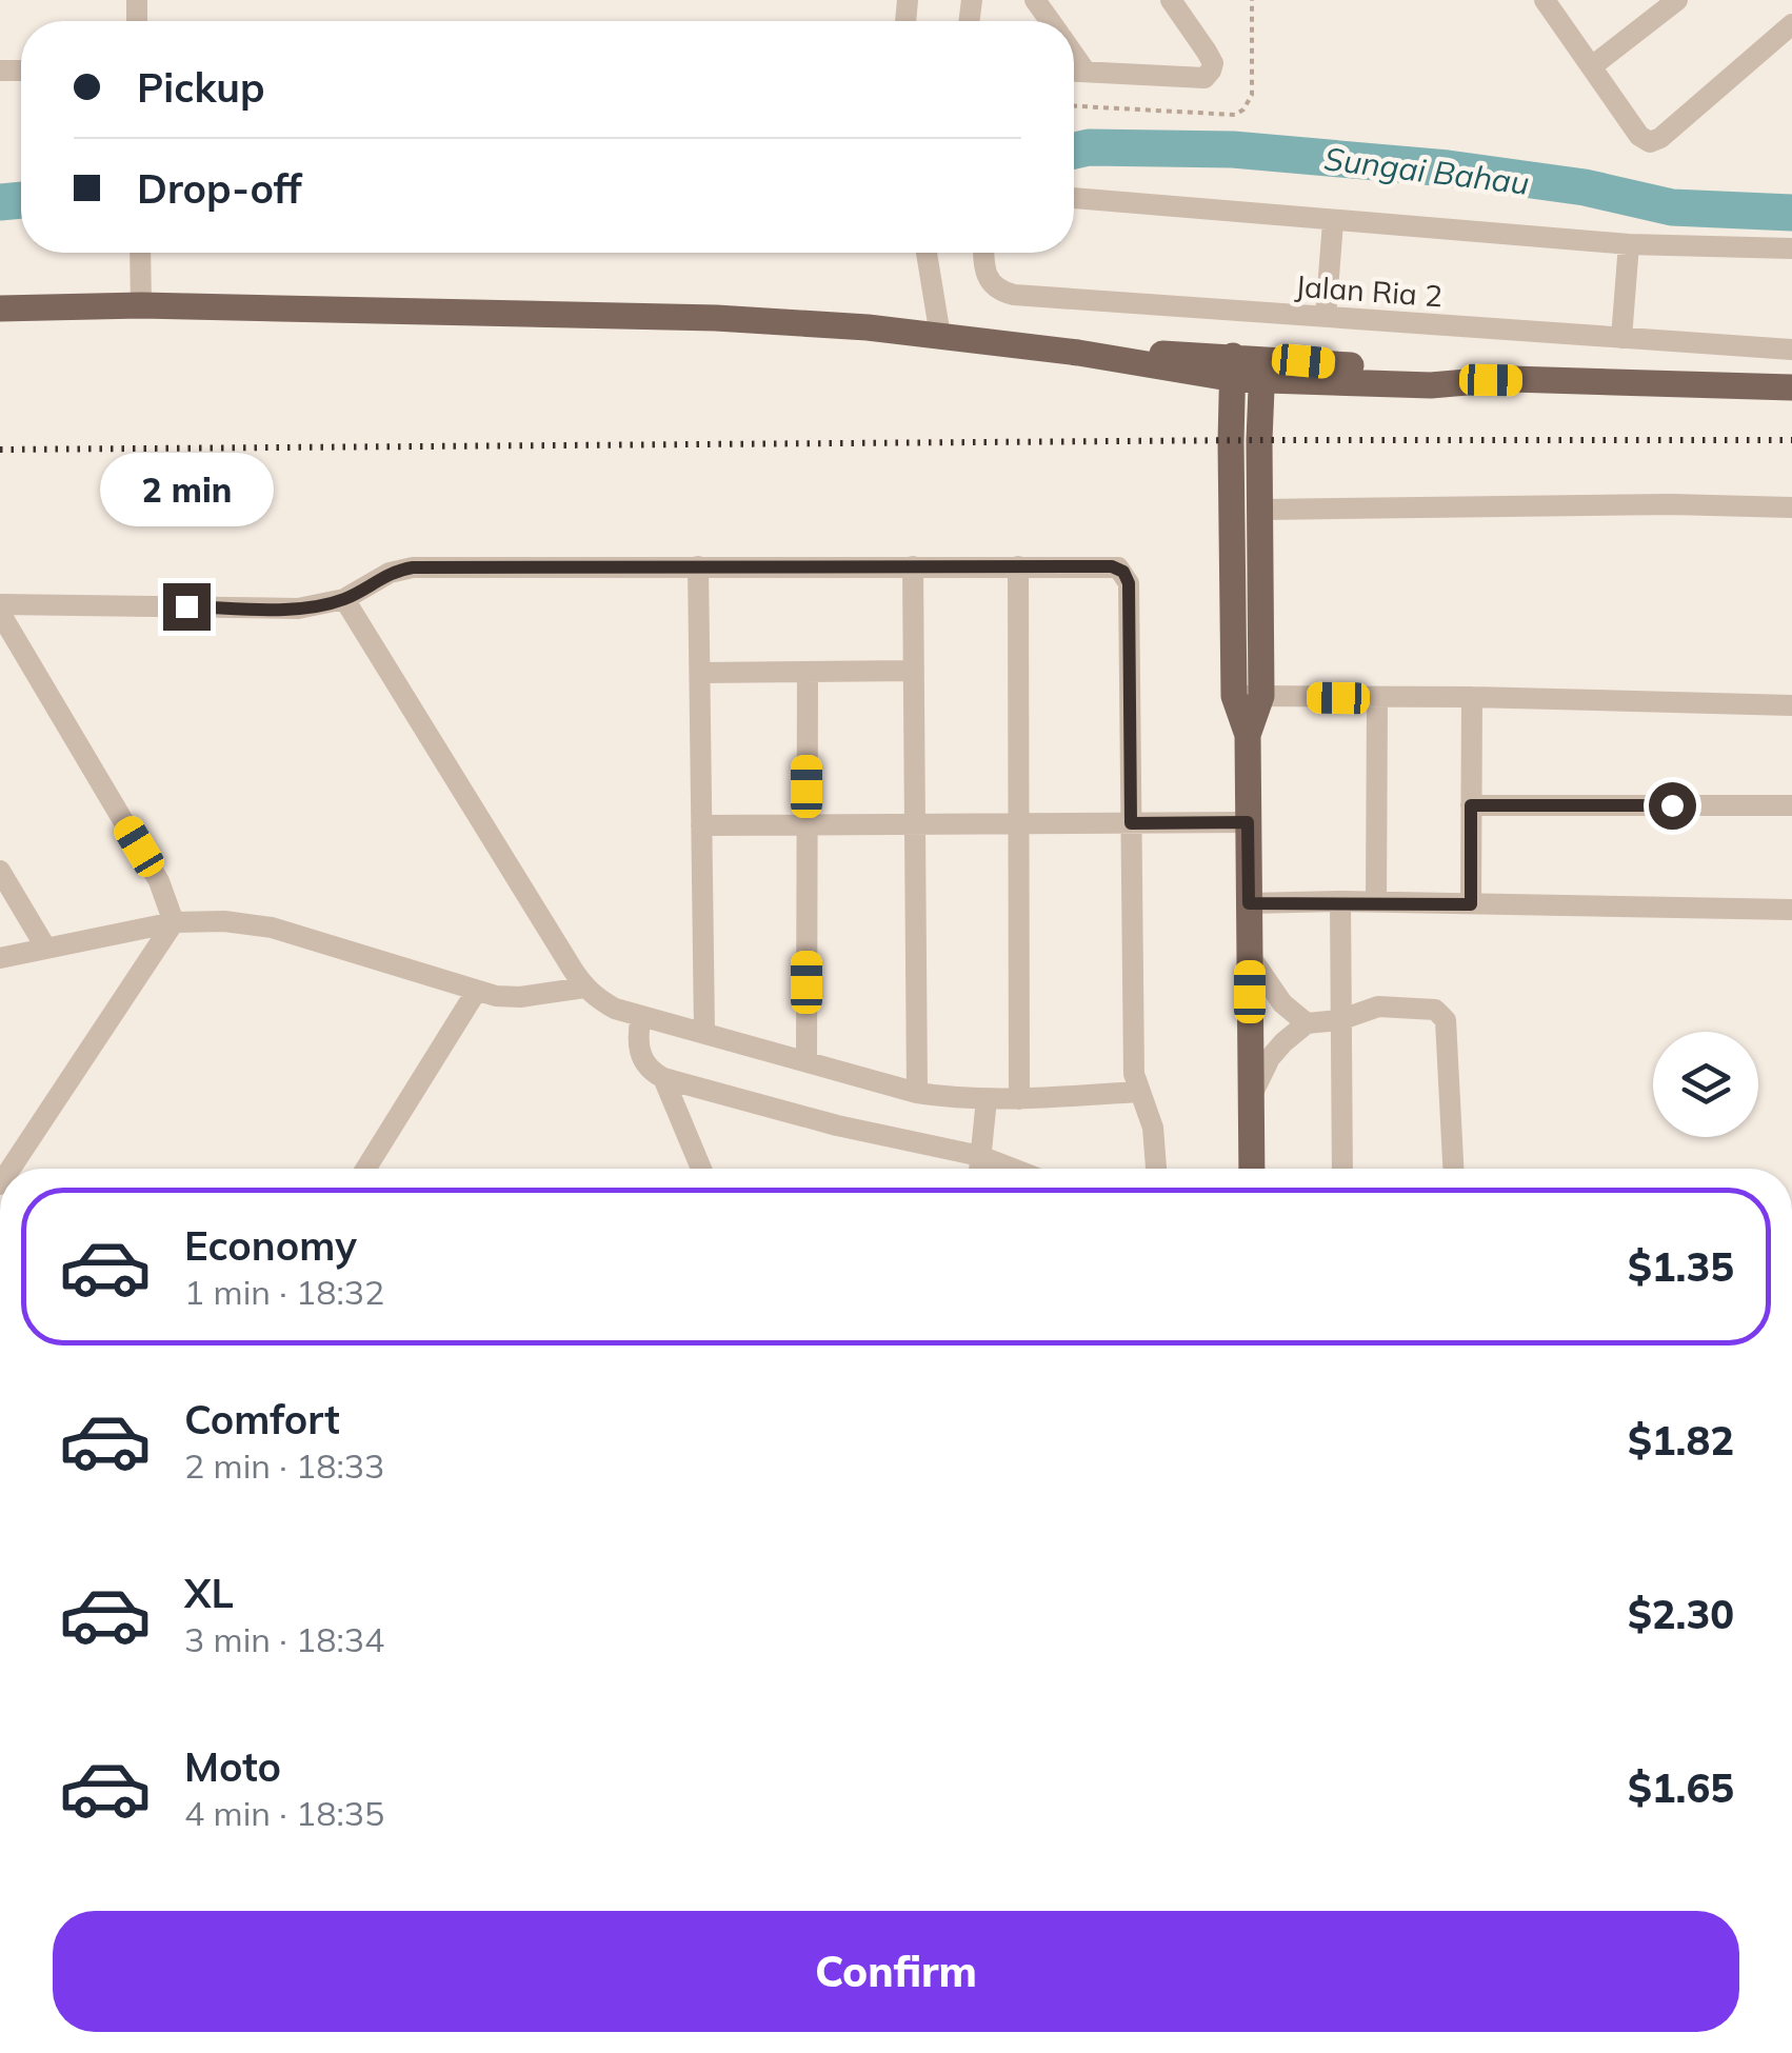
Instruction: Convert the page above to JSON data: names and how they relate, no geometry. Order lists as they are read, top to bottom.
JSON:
{
  "streets": {
    "street": ["Jalan Ria 2"]
  },
  "water": ["Sungai Bahau"],
  "page": {
    "banner": ["Pickup", "Drop-off"],
    "bubble": "2 min",
    "list": [
      {
        "name": "Economy",
        "note": "1 min · 18:32",
        "value": "$1.35"
      },
      {
        "name": "Comfort",
        "note": "2 min · 18:33",
        "value": "$1.82"
      },
      {
        "name": "XL",
        "note": "3 min · 18:34",
        "value": "$2.30"
      },
      {
        "name": "Moto",
        "note": "4 min · 18:35",
        "value": "$1.65"
      }
    ],
    "buttons": "Confirm"
  }
}
